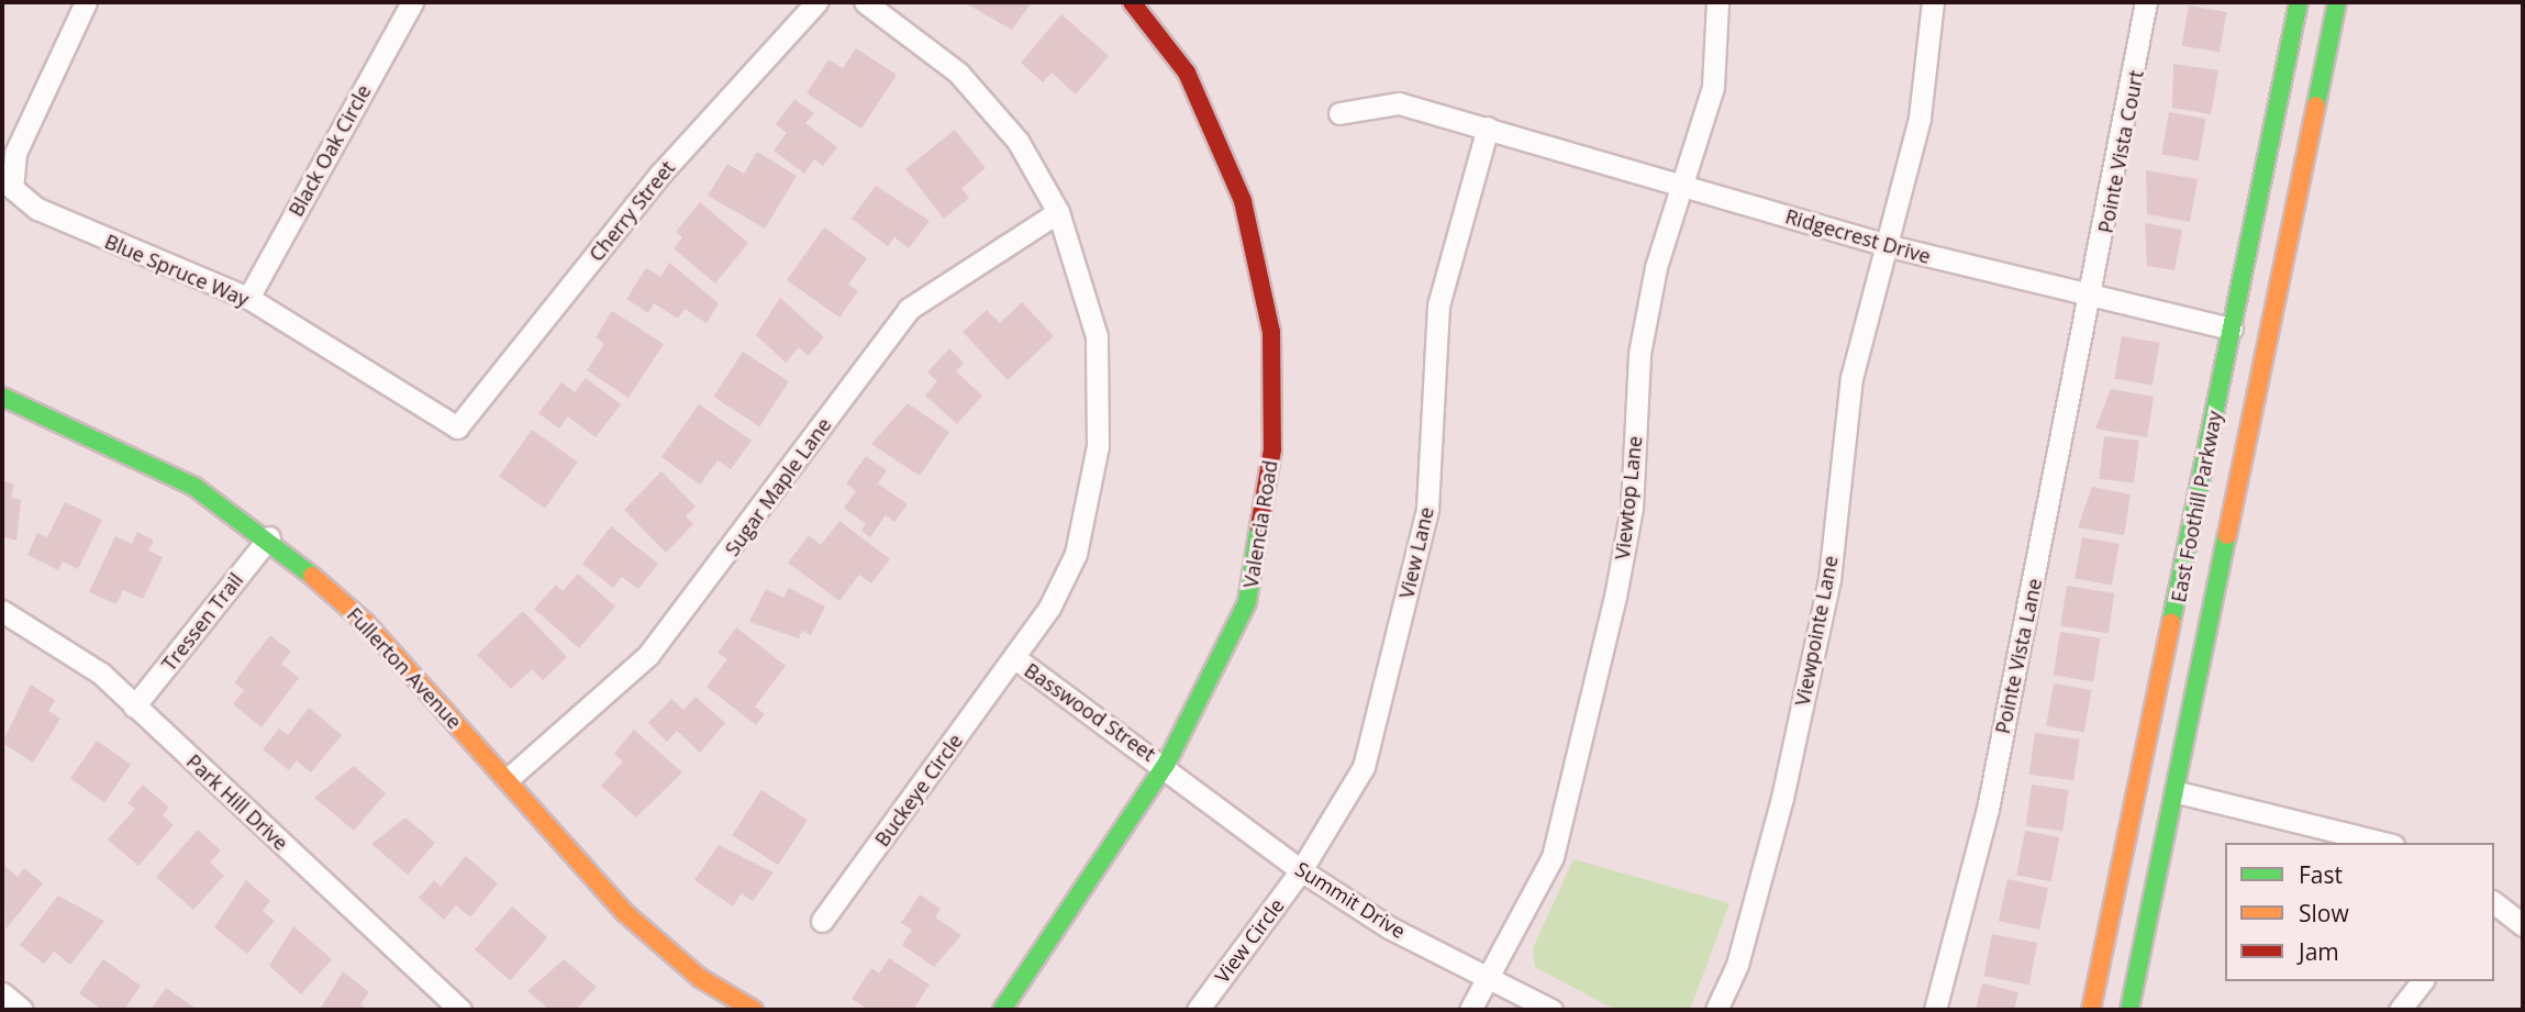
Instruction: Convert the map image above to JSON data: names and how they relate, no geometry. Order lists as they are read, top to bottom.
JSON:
{
  "streets": {
    "main road": ["East Foothill Parkway", "Valencia Road", "Fullerton Avenue"],
    "street": [
      "Black Oak Circle",
      "Pointe Vista Court",
      "Cherry Street",
      "Ridgecrest Drive",
      "Blue Spruce Way",
      "Sugar Maple Lane",
      "Viewtop Lane",
      "View Lane",
      "Tressen Trail",
      "Viewpointe Lane",
      "Pointe Vista Lane",
      "Basswood Street",
      "Buckeye Circle",
      "Park Hill Drive",
      "Summit Drive",
      "View Circle"
    ]
  },
  "crossings": [
    ["Black Oak Circle", "Blue Spruce Way"],
    ["Pointe Vista Court", "Ridgecrest Drive"],
    ["Pointe Vista Court", "Pointe Vista Lane"],
    ["Cherry Street", "Blue Spruce Way"],
    ["Ridgecrest Drive", "Viewtop Lane"],
    ["Ridgecrest Drive", "East Foothill Parkway"],
    ["Ridgecrest Drive", "View Lane"],
    ["Ridgecrest Drive", "Viewpointe Lane"],
    ["Ridgecrest Drive", "Pointe Vista Lane"],
    ["Sugar Maple Lane", "Fullerton Avenue"],
    ["Sugar Maple Lane", "Buckeye Circle"],
    ["Viewtop Lane", "Summit Drive"],
    ["Valencia Road", "Basswood Street"],
    ["Valencia Road", "Summit Drive"],
    ["View Lane", "Summit Drive"],
    ["View Lane", "View Circle"],
    ["Tressen Trail", "Fullerton Avenue"],
    ["Tressen Trail", "Park Hill Drive"],
    ["Basswood Street", "Buckeye Circle"],
    ["Basswood Street", "Summit Drive"],
    ["Summit Drive", "View Circle"]
  ],
  "legend": ["Fast", "Slow", "Jam"]
}
